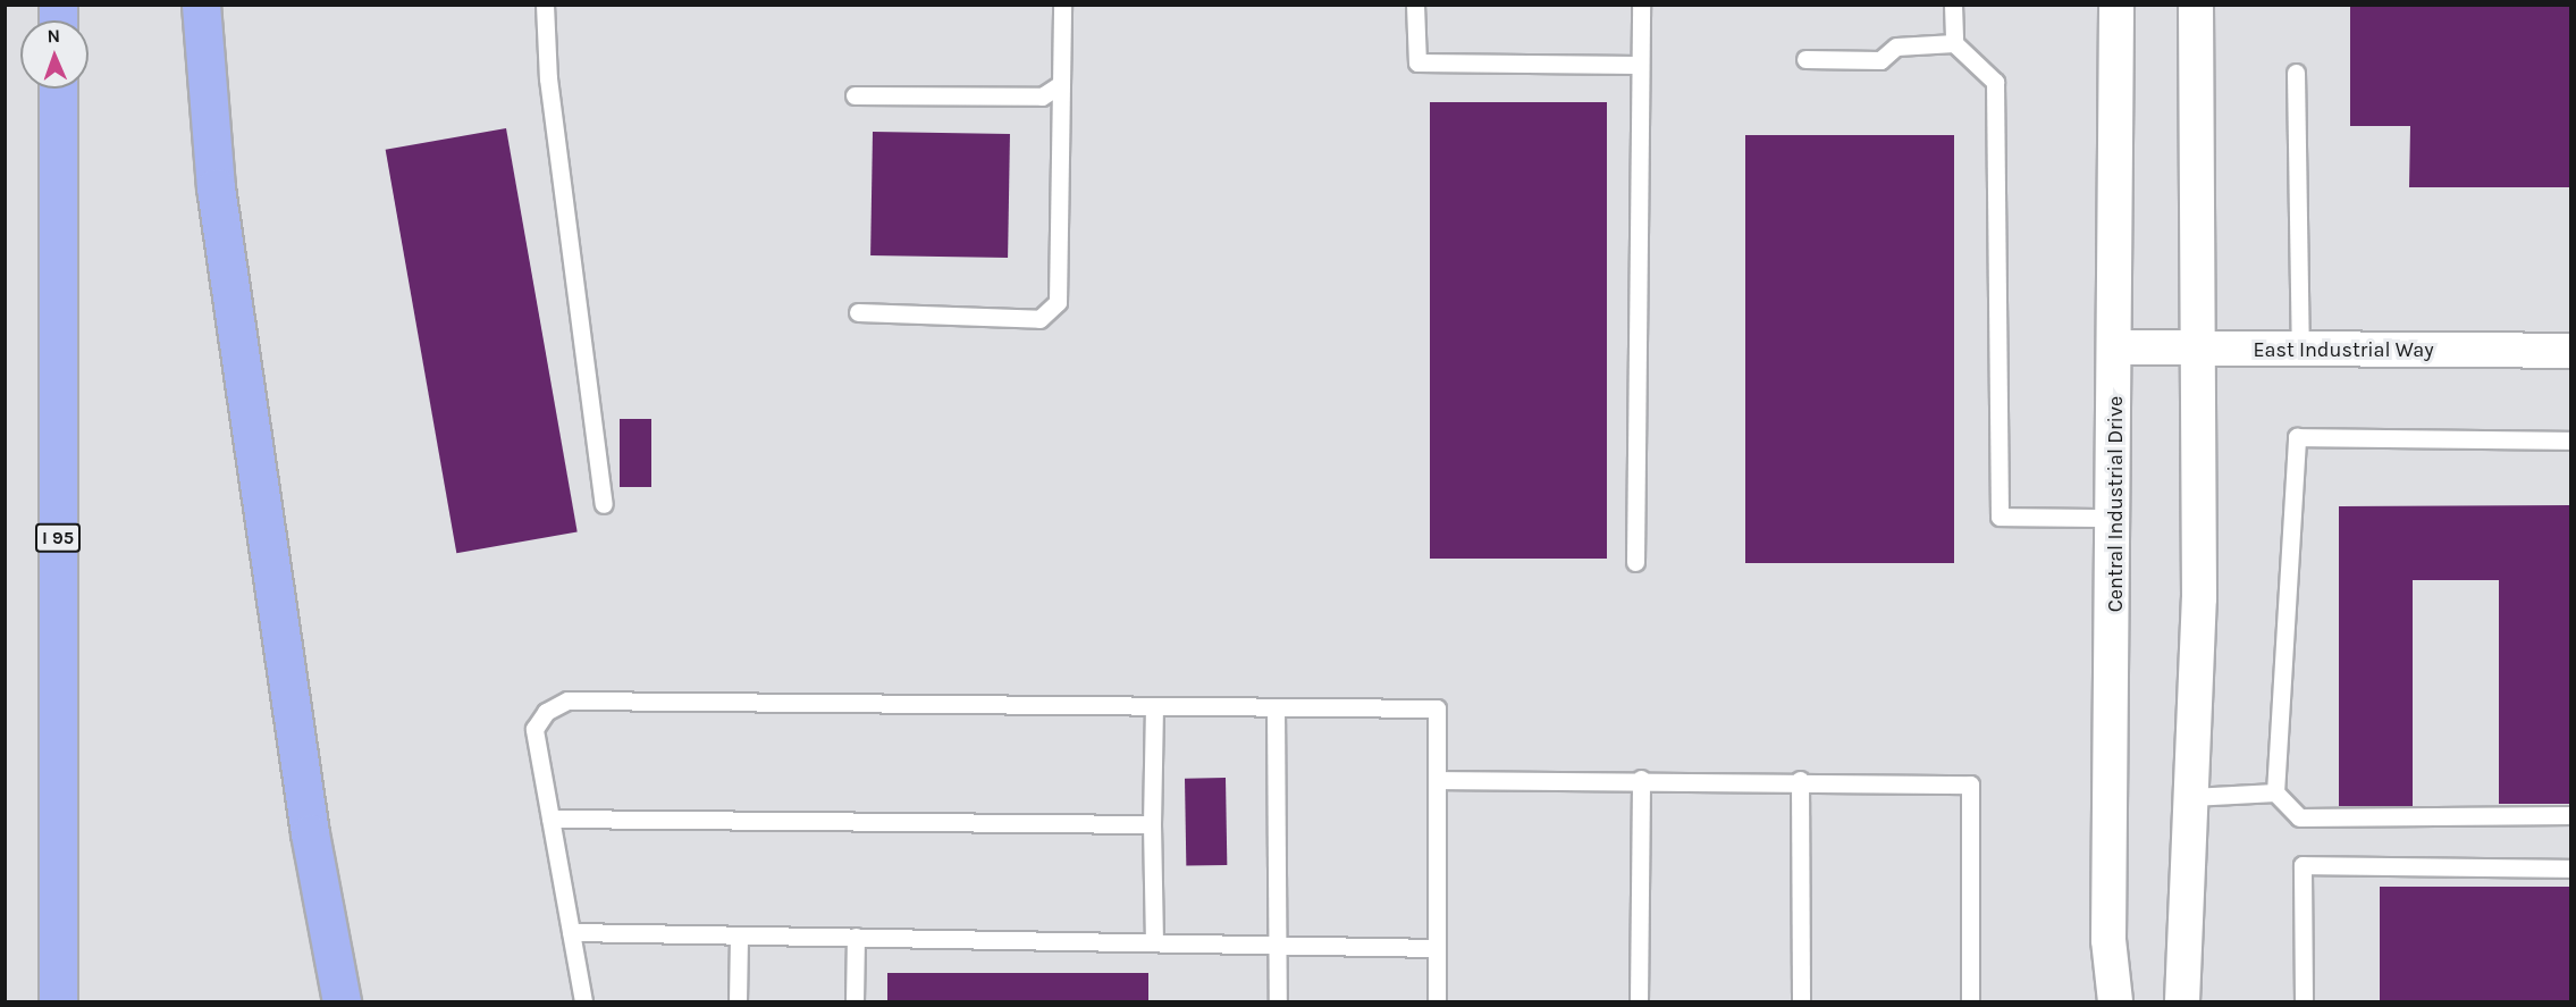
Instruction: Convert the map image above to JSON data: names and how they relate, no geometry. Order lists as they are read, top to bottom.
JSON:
{
  "streets": {
    "highway": ["I 95"],
    "street": ["East Industrial Way", "Central Industrial Drive"]
  },
  "crossings": [
    ["East Industrial Way", "Central Industrial Drive"]
  ],
  "north": "top"
}
